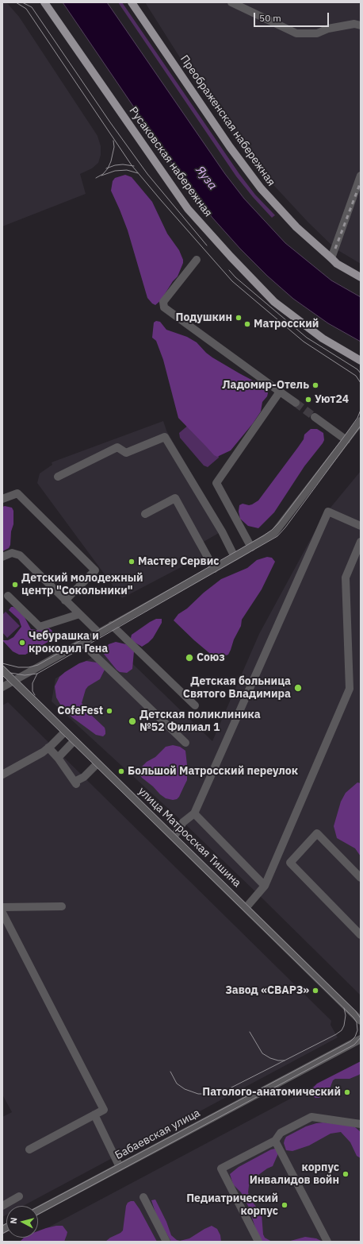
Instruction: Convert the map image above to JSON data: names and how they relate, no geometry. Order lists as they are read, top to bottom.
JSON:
{
  "streets": {
    "main road": ["Преображенская набережная", "Русаковская набережная"],
    "street": ["улица Матросская Тишина", "Бабаевская улица"]
  },
  "water": ["Яуза"],
  "places": [
    "Подушкин",
    "Матросский",
    "Ладомир-Отель",
    "Уют24",
    "Мастер Сервис",
    "Детский молодежный центр \"Сокольники\"",
    "Чебурашка и крокодил Гена",
    "Союз",
    "Детская больница Святого Владимира",
    "CofeFest",
    "Детская поликлиника №52 Филиал 1",
    "Большой Матросский переулок",
    "Завод «СВАРЗ»",
    "Патолого-анатомический",
    "корпус Инвалидов войн",
    "Педиатрический корпус"
  ],
  "scale_bar": "50 m",
  "north": "left"
}
